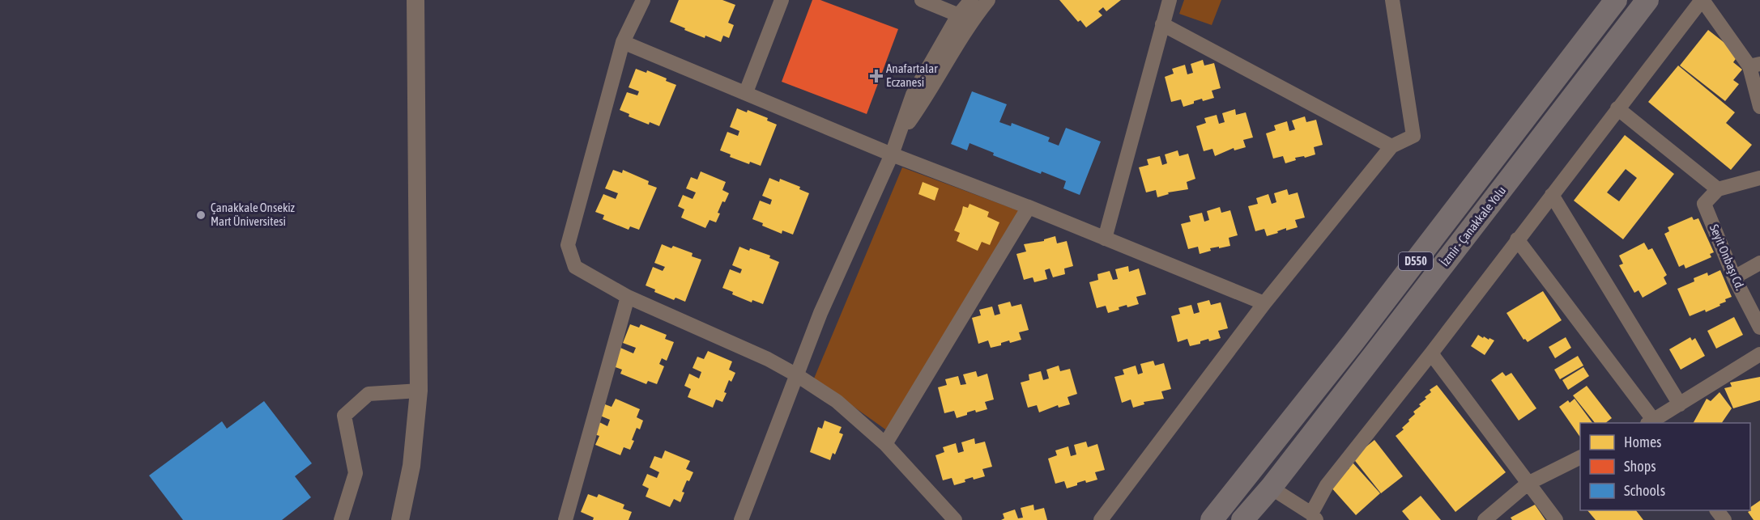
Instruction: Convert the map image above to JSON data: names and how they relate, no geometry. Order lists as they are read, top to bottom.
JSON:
{
  "streets": {
    "highway": ["İzmir - Çanakkale Yolu", "D550"],
    "street": ["Seyit Onbaşı Cd."]
  },
  "places": {
    "health": ["Anafartalar Eczanesi"],
    "other": ["Çanakkale Onsekiz Mart Üniversitesi"]
  },
  "legend": ["Homes", "Shops", "Schools"]
}
